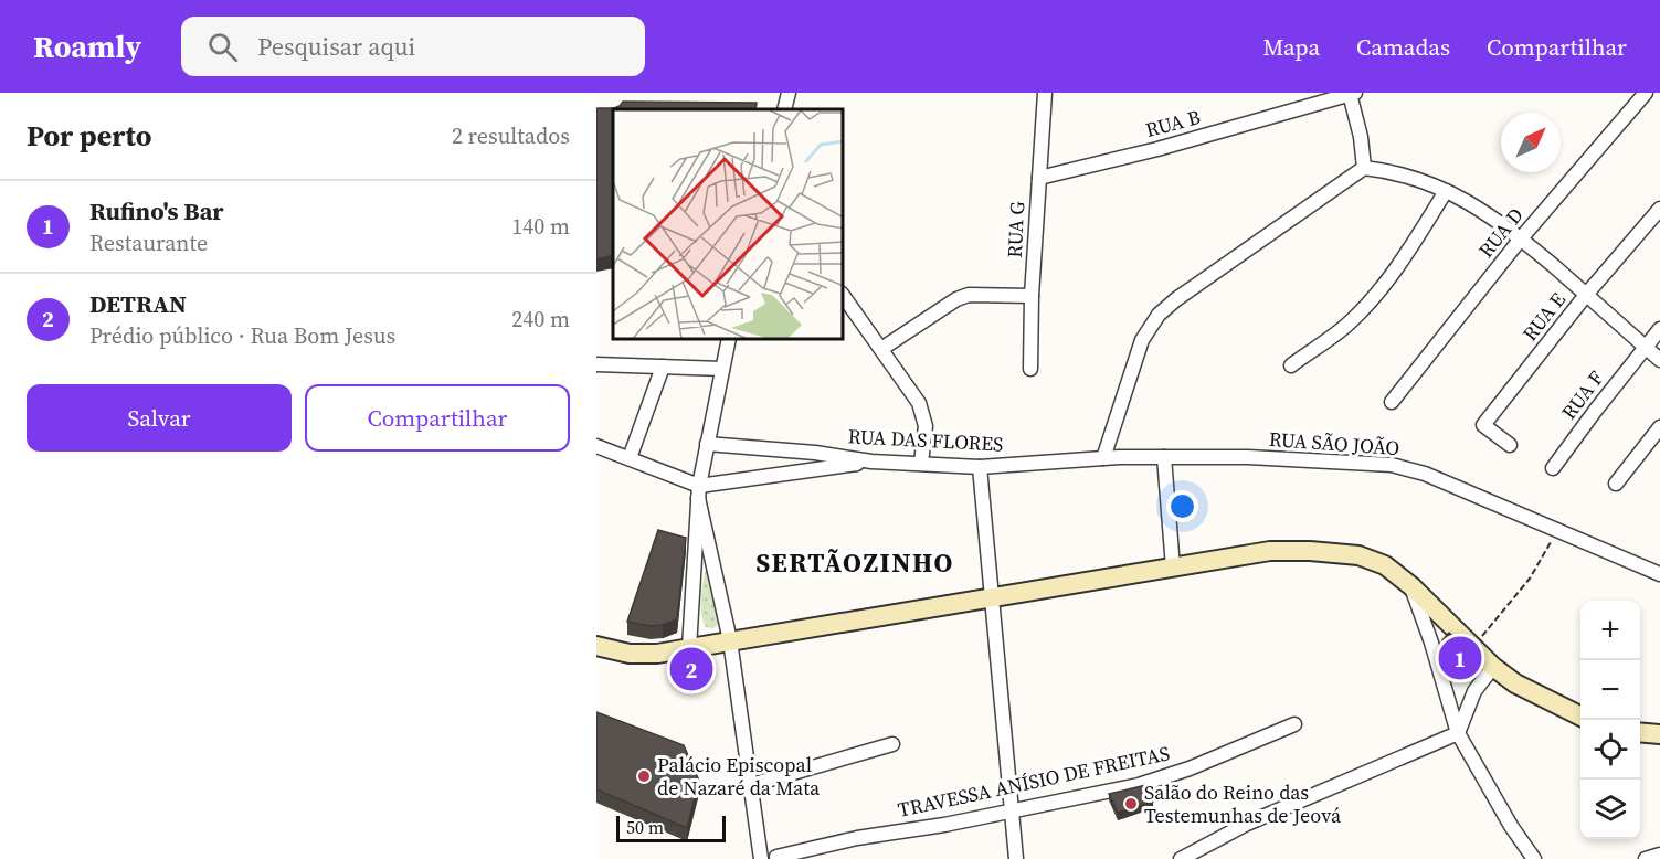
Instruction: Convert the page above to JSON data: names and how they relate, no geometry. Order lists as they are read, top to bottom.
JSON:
{
  "streets": {
    "street": [
      "RUA B",
      "RUA G",
      "RUA D",
      "RUA E",
      "RUA F",
      "RUA DAS FLORES",
      "RUA SÃO JOÃO",
      "TRAVESSA ANÍSIO DE FREITAS"
    ]
  },
  "crossings": [
    ["RUA B", "RUA G"],
    ["RUA DAS FLORES", "RUA SÃO JOÃO"]
  ],
  "districts": ["SERTÃOZINHO"],
  "places": ["Palácio Episcopal de Nazaré da Mata", "Salão do Reino das Testemunhas de Jeová"],
  "scale_bar": "50 m",
  "north": "top right",
  "page": {
    "header": "Roamly",
    "search": "Pesquisar aqui",
    "nav": ["Mapa", "Camadas", "Compartilhar"],
    "heading": ["Por perto", "2 resultados"],
    "list": [
      {
        "mark": "1",
        "name": "Rufino's Bar",
        "note": "Restaurante",
        "value": "140 m"
      },
      {
        "mark": "2",
        "name": "DETRAN",
        "note": "Prédio público · Rua Bom Jesus",
        "value": "240 m"
      }
    ],
    "buttons": ["Salvar", "Compartilhar"],
    "map_buttons": ["+", "−"],
    "pins": ["1", "2"],
    "scale": "50 m"
  }
}
